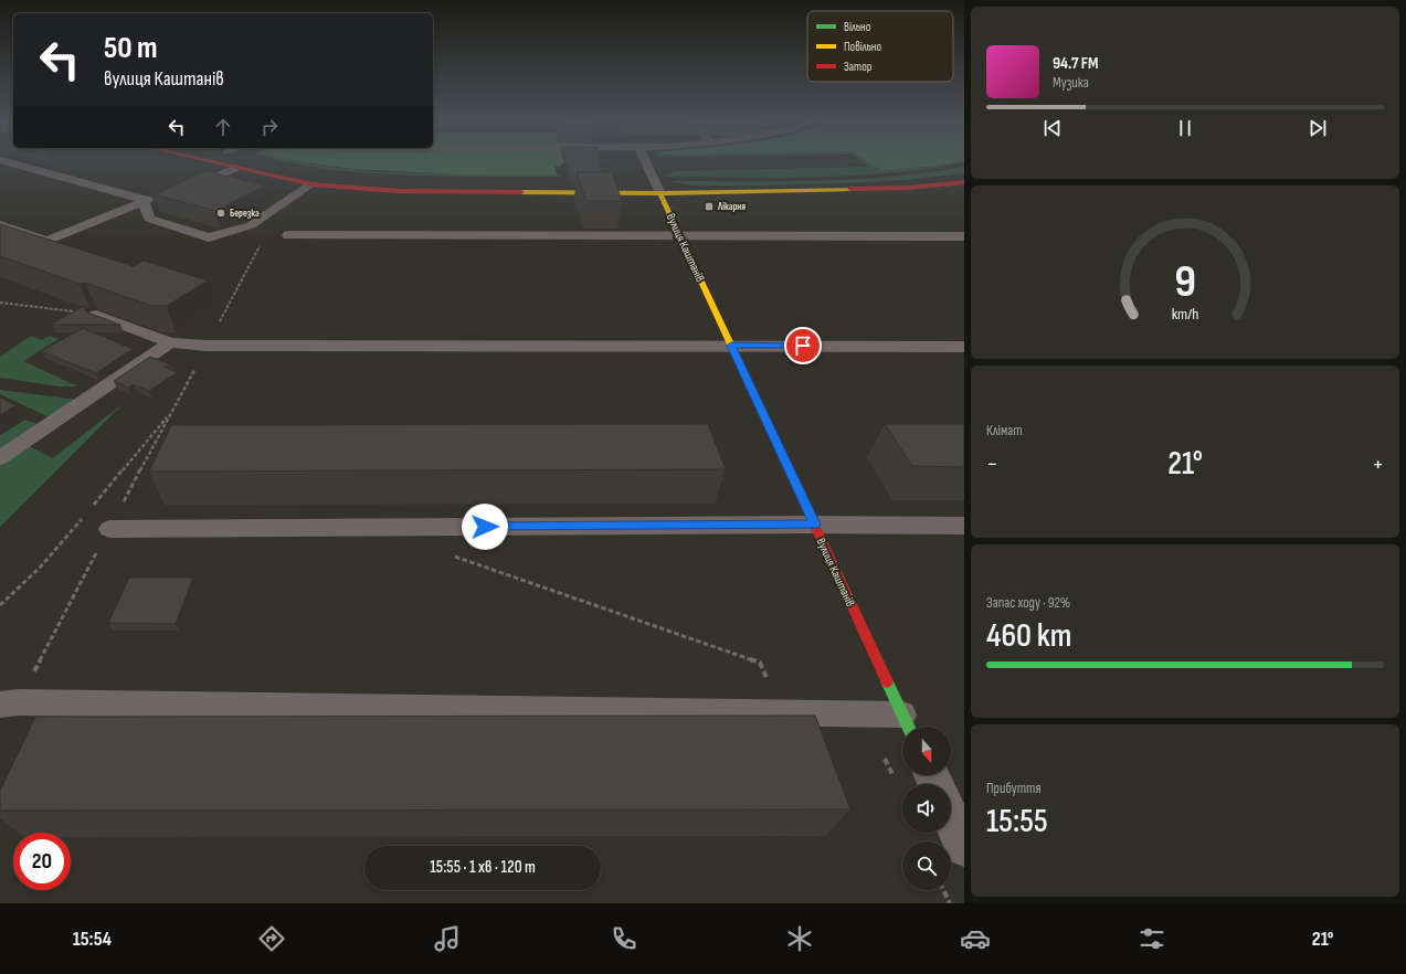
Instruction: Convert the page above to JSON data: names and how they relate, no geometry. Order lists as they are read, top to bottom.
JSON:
{
  "streets": {
    "street": ["вулиця Каштанів"]
  },
  "places": {
    "transit": ["Лікарня"],
    "other": ["Березка"]
  },
  "legend": ["Вільно", "Повільно", "Затор"],
  "north": "bottom",
  "page": {
    "turn": ["50 m", "вулиця Каштанів"],
    "song": ["94.7 FM", "Музика"],
    "tile": [
      "Клімат",
      ["Запас ходу · 92%", "460 km"],
      ["Прибуття", "15:55"]
    ],
    "heat": ["−", "21°", "+"],
    "limit": "20",
    "trip": "15:55 · 1 хв · 120 m",
    "tabs": ["15:54", "21°"],
    "gauge": ["9", "km/h"]
  }
}
